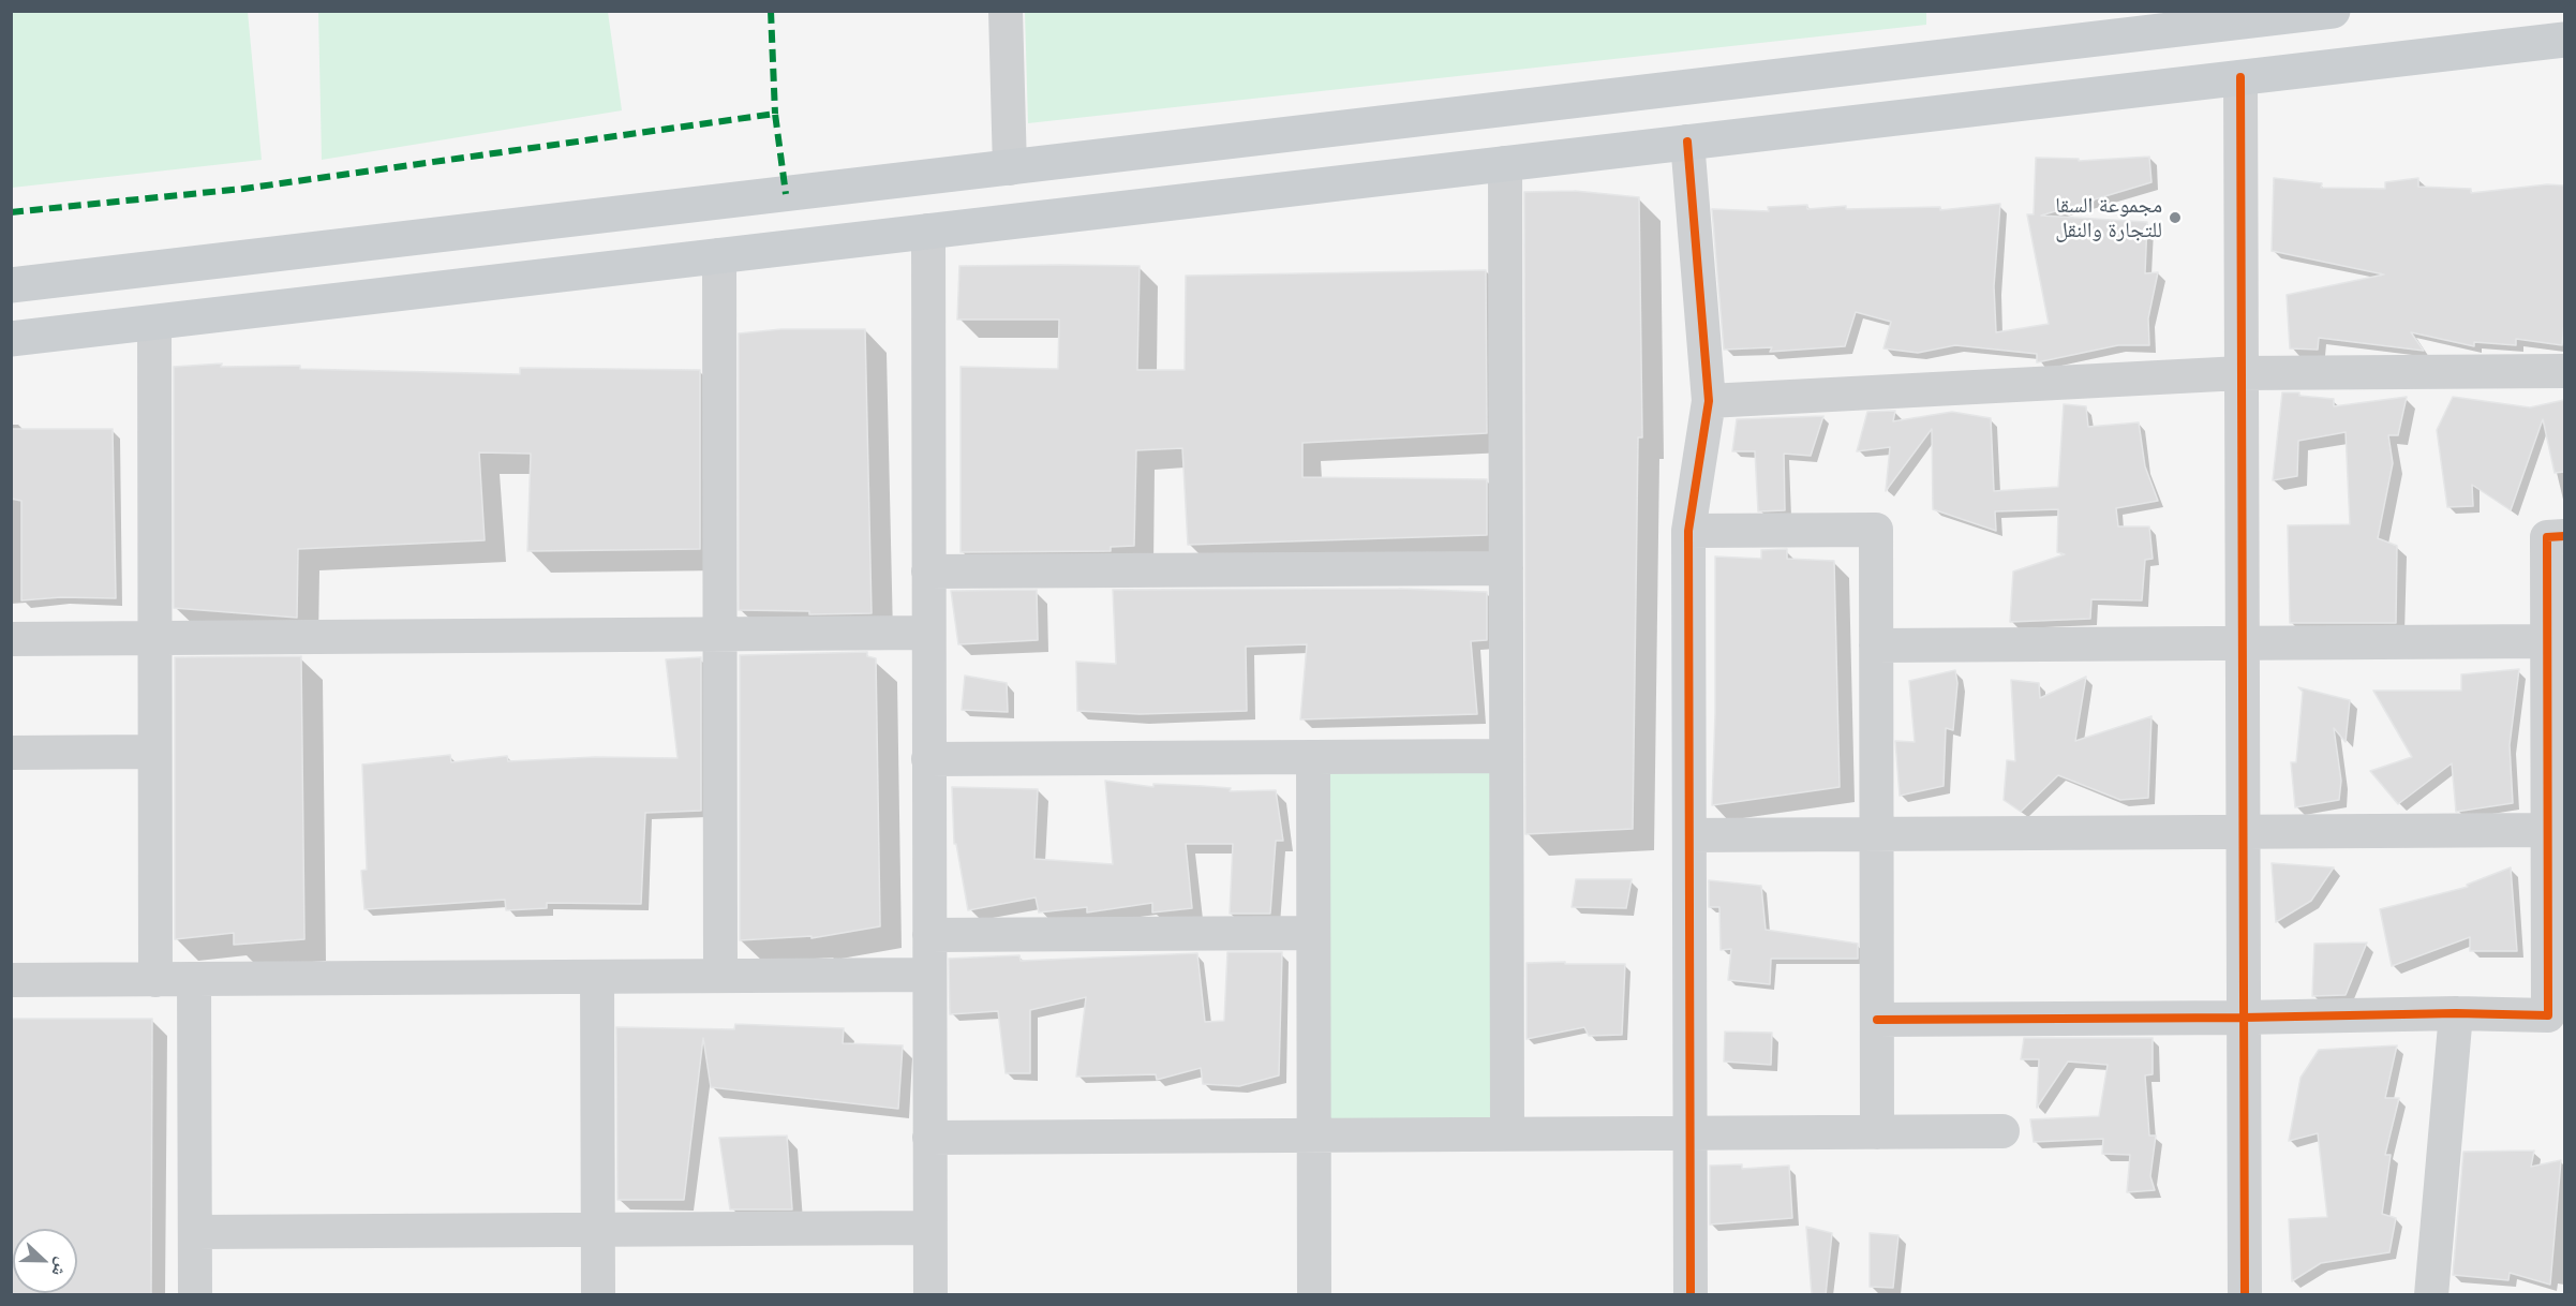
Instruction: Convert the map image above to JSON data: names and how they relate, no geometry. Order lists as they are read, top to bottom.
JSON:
{
  "places": ["مجموعة السقا للتجارة والنقل"],
  "north": "right"
}
